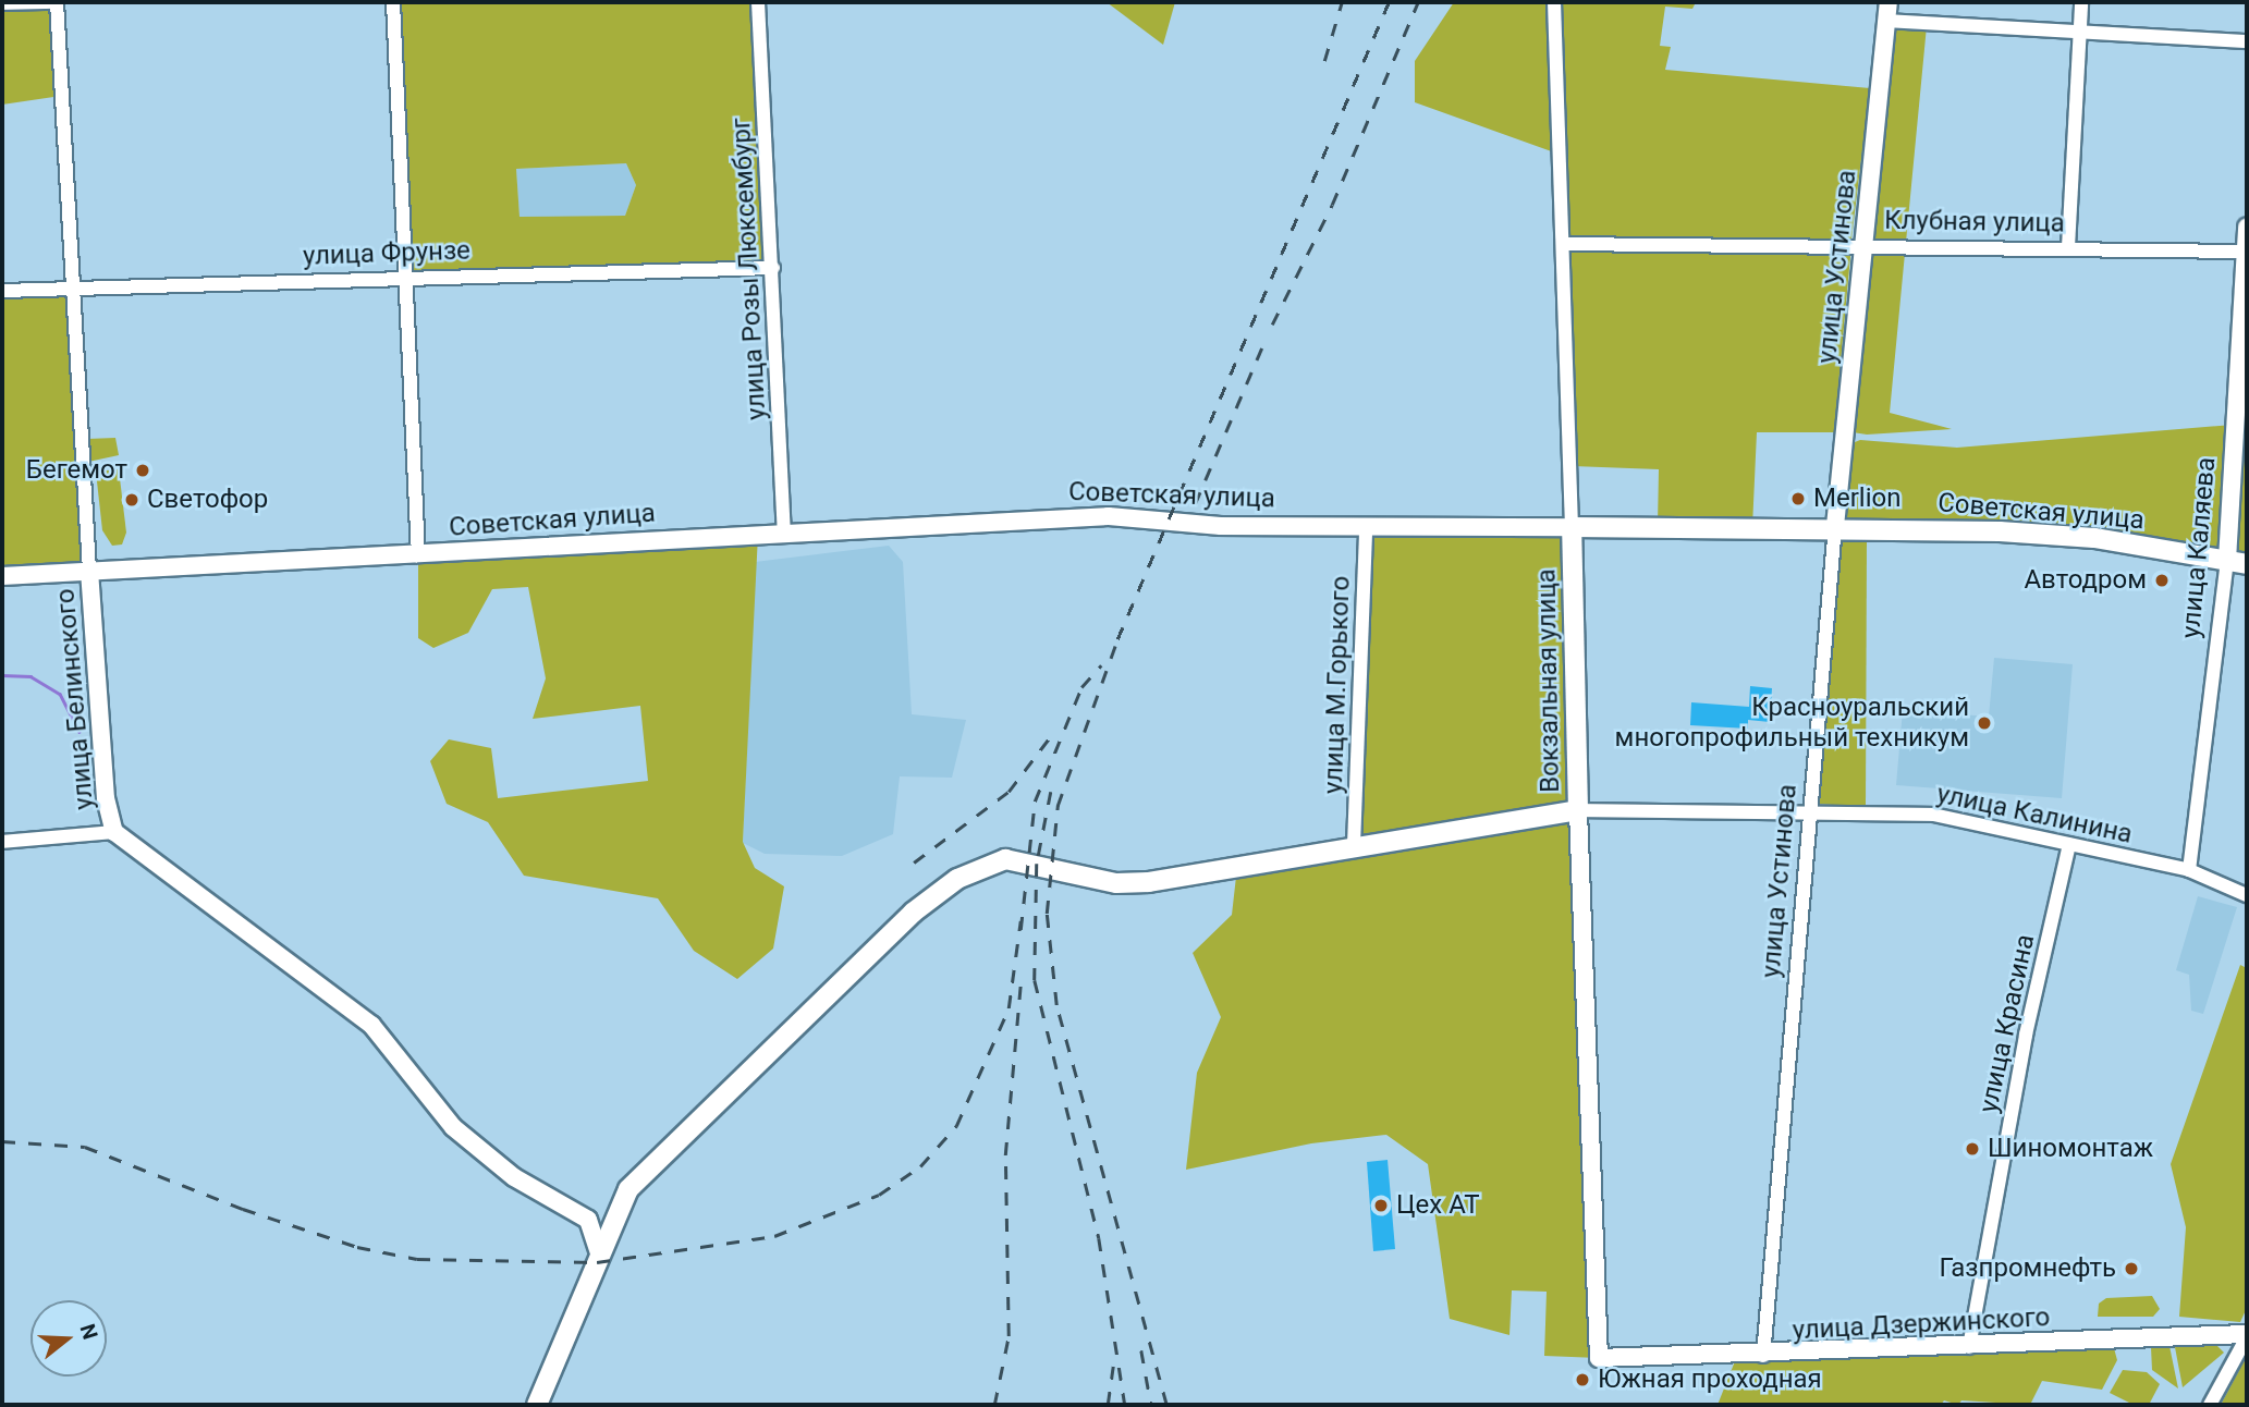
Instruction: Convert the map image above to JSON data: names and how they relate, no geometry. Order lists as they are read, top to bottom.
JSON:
{
  "streets": {
    "main road": ["Советская улица", "Вокзальная улица"],
    "street": [
      "Клубная улица",
      "улица Фрунзе",
      "улица Устинова",
      "улица Розы Люксембург",
      "улица Каляева",
      "улица М.Горького",
      "улица Белинского",
      "улица Калинина",
      "улица Красина",
      "улица Дзержинского"
    ]
  },
  "crossings": [
    ["Клубная улица", "улица Устинова"],
    ["Клубная улица", "улица Каляева"],
    ["Клубная улица", "Вокзальная улица"],
    ["улица Фрунзе", "улица Розы Люксембург"],
    ["улица Фрунзе", "улица Белинского"],
    ["улица Устинова", "Советская улица"],
    ["улица Устинова", "улица Калинина"],
    ["улица Устинова", "улица Дзержинского"],
    ["улица Розы Люксембург", "Советская улица"],
    ["Советская улица", "улица Каляева"],
    ["Советская улица", "Вокзальная улица"],
    ["Советская улица", "улица М.Горького"],
    ["Советская улица", "улица Белинского"],
    ["улица Каляева", "улица Калинина"],
    ["Вокзальная улица", "улица Калинина"],
    ["Вокзальная улица", "улица Дзержинского"],
    ["улица Калинина", "улица Красина"],
    ["улица Красина", "улица Дзержинского"]
  ],
  "places": [
    "Бегемот",
    "Merlion",
    "Светофор",
    "Автодром",
    "Красноуральский многопрофильный техникум",
    "Шиномонтаж",
    "Цех АТ",
    "Газпромнефть",
    "Южная проходная"
  ],
  "north": "right"
}
